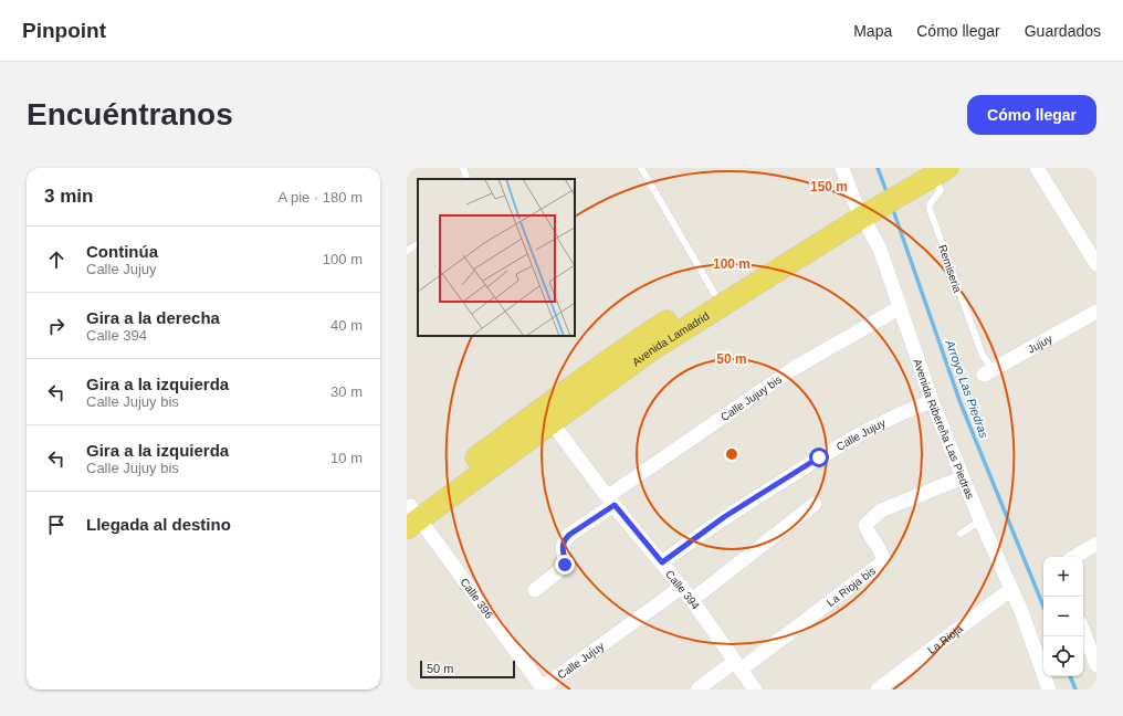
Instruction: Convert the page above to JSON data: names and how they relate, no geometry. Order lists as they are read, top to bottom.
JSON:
{
  "streets": {
    "main road": ["Avenida Lamadrid"],
    "street": [
      "Jujuy",
      "Calle Jujuy bis",
      "Avenida Ribereña Las Piedras",
      "Calle Jujuy",
      "La Rioja bis",
      "Calle 394",
      "Calle 396",
      "La Rioja"
    ],
    "lane": ["Remiseria"]
  },
  "crossings": [
    ["Remiseria", "Avenida Lamadrid"],
    ["Remiseria", "Jujuy"],
    ["Avenida Lamadrid", "Avenida Ribereña Las Piedras"],
    ["Avenida Lamadrid", "Calle 394"],
    ["Avenida Lamadrid", "Calle 396"],
    ["Calle Jujuy bis", "Avenida Ribereña Las Piedras"],
    ["Calle Jujuy bis", "Calle 394"],
    ["Avenida Ribereña Las Piedras", "Calle Jujuy"],
    ["Avenida Ribereña Las Piedras", "La Rioja bis"],
    ["Avenida Ribereña Las Piedras", "La Rioja"],
    ["Calle Jujuy", "Calle 394"],
    ["Calle Jujuy", "Calle 396"],
    ["La Rioja bis", "Calle 394"]
  ],
  "water": ["Arroyo Las Piedras"],
  "scale_bar": "50 m",
  "page": {
    "header": "Pinpoint",
    "nav": ["Mapa", "Cómo llegar", "Guardados"],
    "buttons": "Cómo llegar",
    "title": "Encuéntranos",
    "heading": ["3 min", "A pie · 180 m"],
    "list": [
      ["Continúa", "Calle Jujuy", "100 m"],
      ["Gira a la derecha", "Calle 394", "40 m"],
      ["Gira a la izquierda", "Calle Jujuy bis", "30 m"],
      ["Gira a la izquierda", "Calle Jujuy bis", "10 m"],
      "Llegada al destino"
    ],
    "map_buttons": ["+", "−"],
    "scale": "50 m"
  },
  "rings": ["150 m", "100 m", "50 m"]
}
